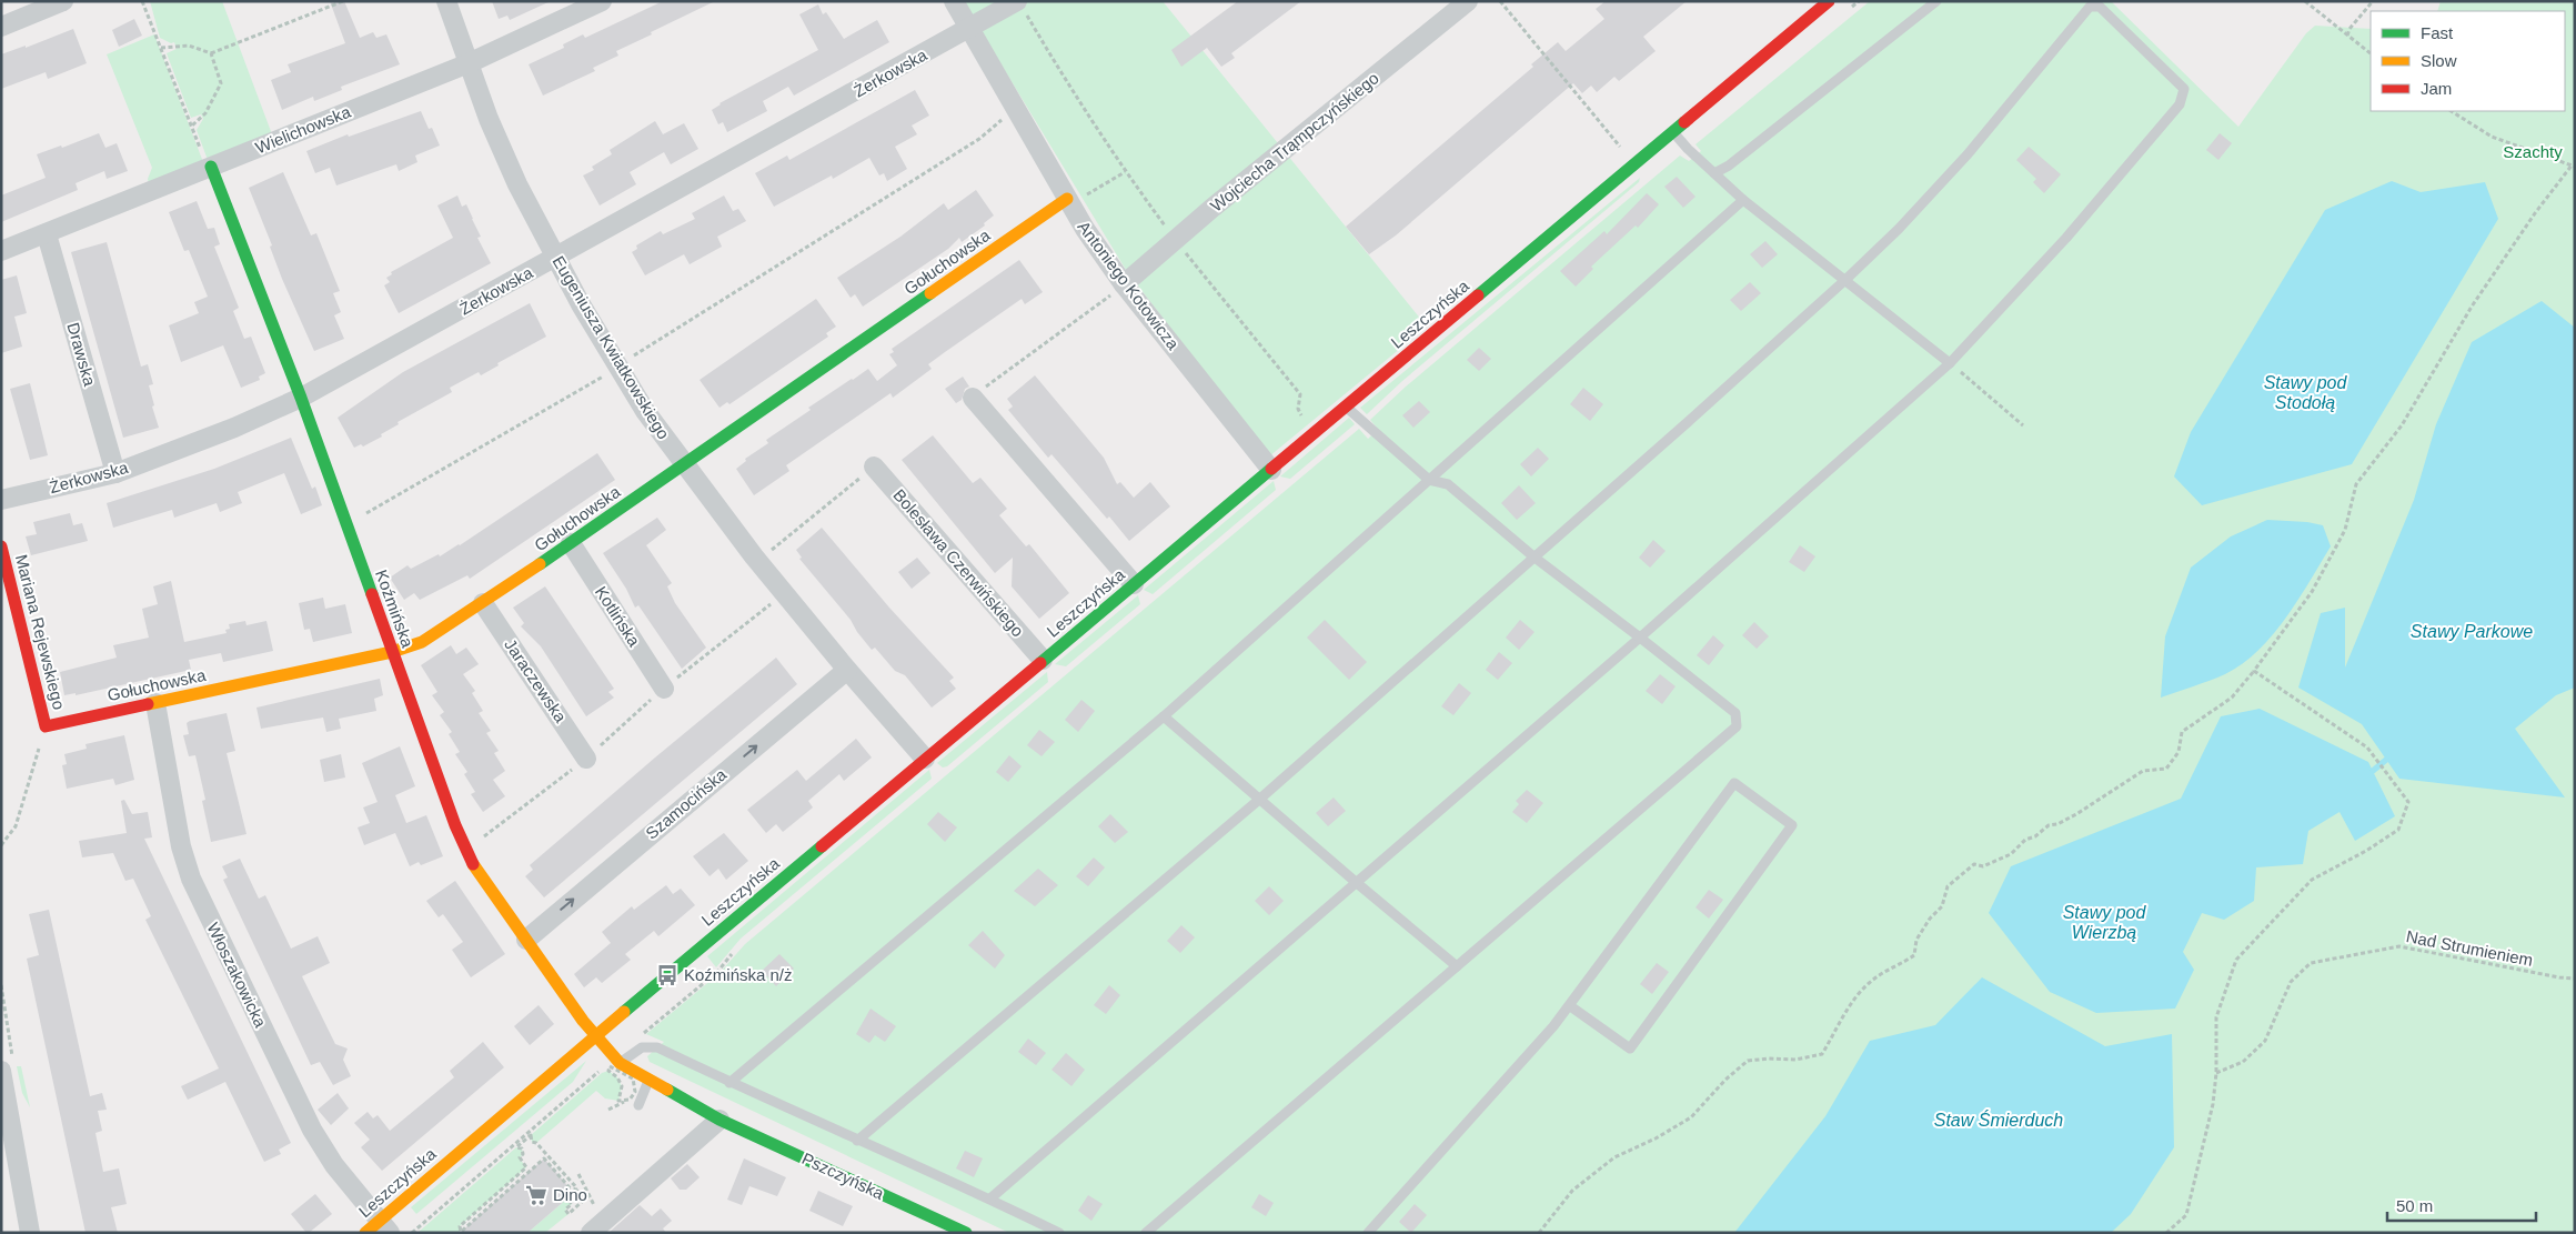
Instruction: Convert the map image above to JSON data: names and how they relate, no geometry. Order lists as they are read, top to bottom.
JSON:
{
  "streets": {
    "street": [
      "Żerkowska",
      "Wielichowska",
      "Wojciecha Trąmpczyńskiego",
      "Gołuchowska",
      "Antoniego Kotowicza",
      "Leszczyńska",
      "Eugeniusza Kwiatkowskiego",
      "Drawska",
      "Bolesława Czerwińskiego",
      "Koźmińska",
      "Kotlińska",
      "Mariana Rejewskiego",
      "Jaraczewska",
      "Szamocińska",
      "Włoszakowicka",
      "Pszczyńska"
    ],
    "path": ["Nad Strumieniem"]
  },
  "crossings": [
    ["Żerkowska", "Antoniego Kotowicza"],
    ["Żerkowska", "Eugeniusza Kwiatkowskiego"],
    ["Żerkowska", "Drawska"],
    ["Żerkowska", "Koźmińska"],
    ["Wielichowska", "Eugeniusza Kwiatkowskiego"],
    ["Wielichowska", "Drawska"],
    ["Wielichowska", "Koźmińska"],
    ["Wojciecha Trąmpczyńskiego", "Antoniego Kotowicza"],
    ["Gołuchowska", "Antoniego Kotowicza"],
    ["Gołuchowska", "Eugeniusza Kwiatkowskiego"],
    ["Gołuchowska", "Koźmińska"],
    ["Gołuchowska", "Kotlińska"],
    ["Gołuchowska", "Mariana Rejewskiego"],
    ["Gołuchowska", "Jaraczewska"],
    ["Gołuchowska", "Włoszakowicka"],
    ["Antoniego Kotowicza", "Leszczyńska"],
    ["Leszczyńska", "Eugeniusza Kwiatkowskiego"],
    ["Leszczyńska", "Bolesława Czerwińskiego"],
    ["Leszczyńska", "Koźmińska"],
    ["Leszczyńska", "Włoszakowicka"],
    ["Leszczyńska", "Pszczyńska"],
    ["Eugeniusza Kwiatkowskiego", "Szamocińska"],
    ["Koźmińska", "Szamocińska"],
    ["Koźmińska", "Pszczyńska"]
  ],
  "one_way": ["Szamocińska"],
  "water": [
    "Stawy pod Stodołą",
    "Stawy Parkowe",
    "Stawy pod Wierzbą",
    "Staw Śmierduch"
  ],
  "parks": ["Szachty"],
  "places": {
    "bus stop": ["Koźmińska n/ż"],
    "supermarket": ["Dino"]
  },
  "legend": ["Fast", "Slow", "Jam"],
  "scale_bar": "50 m"
}
